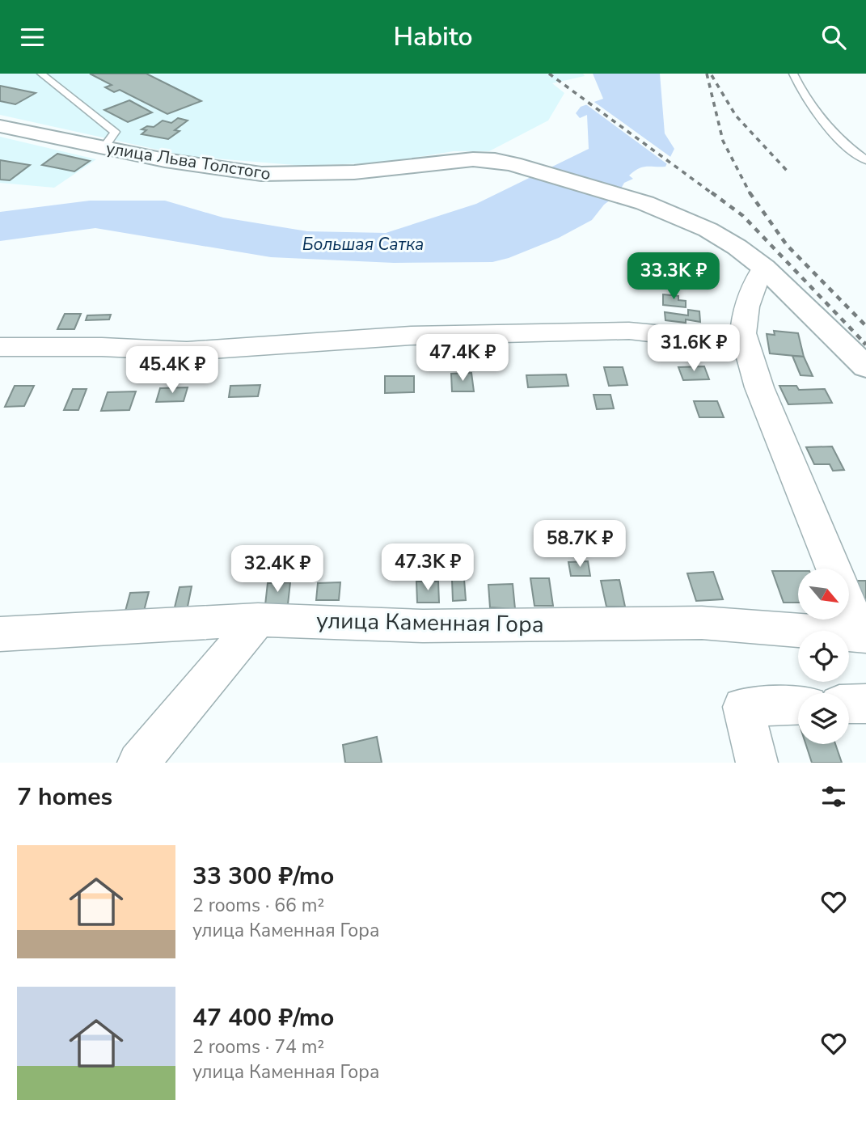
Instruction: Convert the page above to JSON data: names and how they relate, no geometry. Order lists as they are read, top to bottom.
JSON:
{
  "streets": {
    "street": ["улица Льва Толстого", "улица Каменная Гора"]
  },
  "crossings": [
    ["улица Льва Толстого", "улица Каменная Гора"]
  ],
  "water": ["Большая Сатка"],
  "north": "bottom right",
  "page": {
    "header": "Habito",
    "price": [
      "33.3K ₽",
      "31.6K ₽",
      "47.4K ₽",
      "45.4K ₽",
      "58.7K ₽",
      "47.3K ₽",
      "32.4K ₽"
    ],
    "heading": "7 homes",
    "list": [
      {
        "name": "33 300 ₽/mo",
        "note": "2 rooms · 66 m² · улица Каменная Гора"
      },
      {
        "name": "47 400 ₽/mo",
        "note": "2 rooms · 74 m² · улица Каменная Гора"
      }
    ]
  }
}
